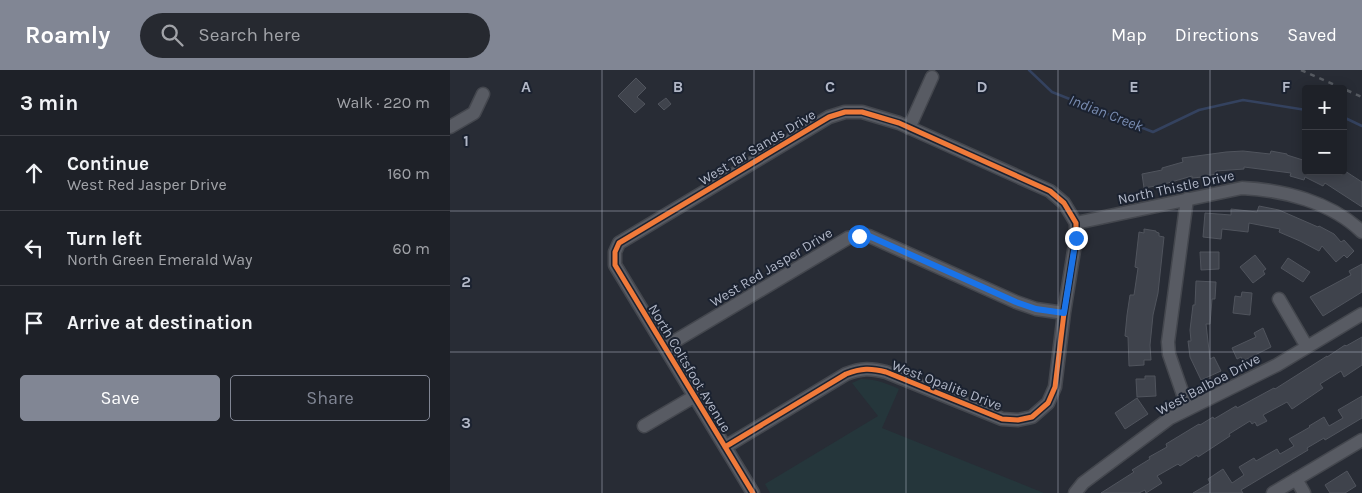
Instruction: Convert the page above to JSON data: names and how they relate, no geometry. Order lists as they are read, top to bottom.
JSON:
{
  "streets": {
    "street": [
      "West Tar Sands Drive",
      "North Thistle Drive",
      "West Red Jasper Drive",
      "North Coltsfoot Avenue",
      "West Balboa Drive",
      "West Opalite Drive"
    ]
  },
  "crossings": [
    ["West Tar Sands Drive", "North Thistle Drive"],
    ["West Tar Sands Drive", "North Coltsfoot Avenue"],
    ["West Red Jasper Drive", "North Coltsfoot Avenue"],
    ["West Red Jasper Drive", "West Opalite Drive"],
    ["North Coltsfoot Avenue", "West Opalite Drive"]
  ],
  "water": ["Indian Creek"],
  "page": {
    "header": "Roamly",
    "search": "Search here",
    "nav": ["Map", "Directions", "Saved"],
    "heading": ["3 min", "Walk · 220 m"],
    "map_buttons": ["+", "−"],
    "list": [
      ["Continue", "West Red Jasper Drive", "160 m"],
      ["Turn left", "North Green Emerald Way", "60 m"],
      "Arrive at destination"
    ],
    "buttons": ["Save", "Share"]
  },
  "grid": {
    "columns": [
      "A",
      "B",
      "C",
      "D",
      "E",
      "F"
    ],
    "rows": ["1", "2", "3"]
  }
}
